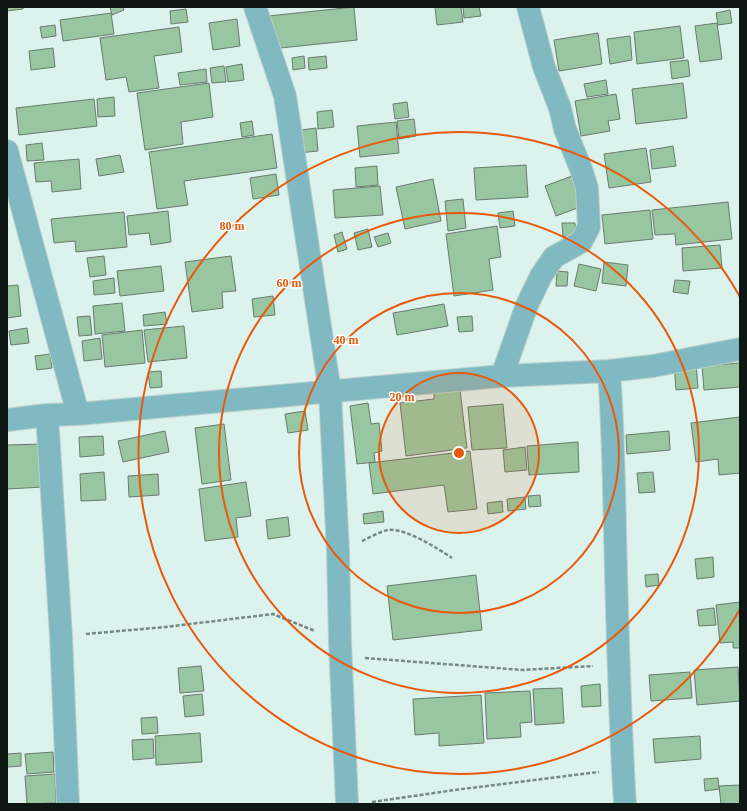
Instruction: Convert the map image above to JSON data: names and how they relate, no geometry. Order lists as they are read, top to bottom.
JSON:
{
  "rings": [
    "80 m",
    "60 m",
    "40 m",
    "20 m"
  ]
}
